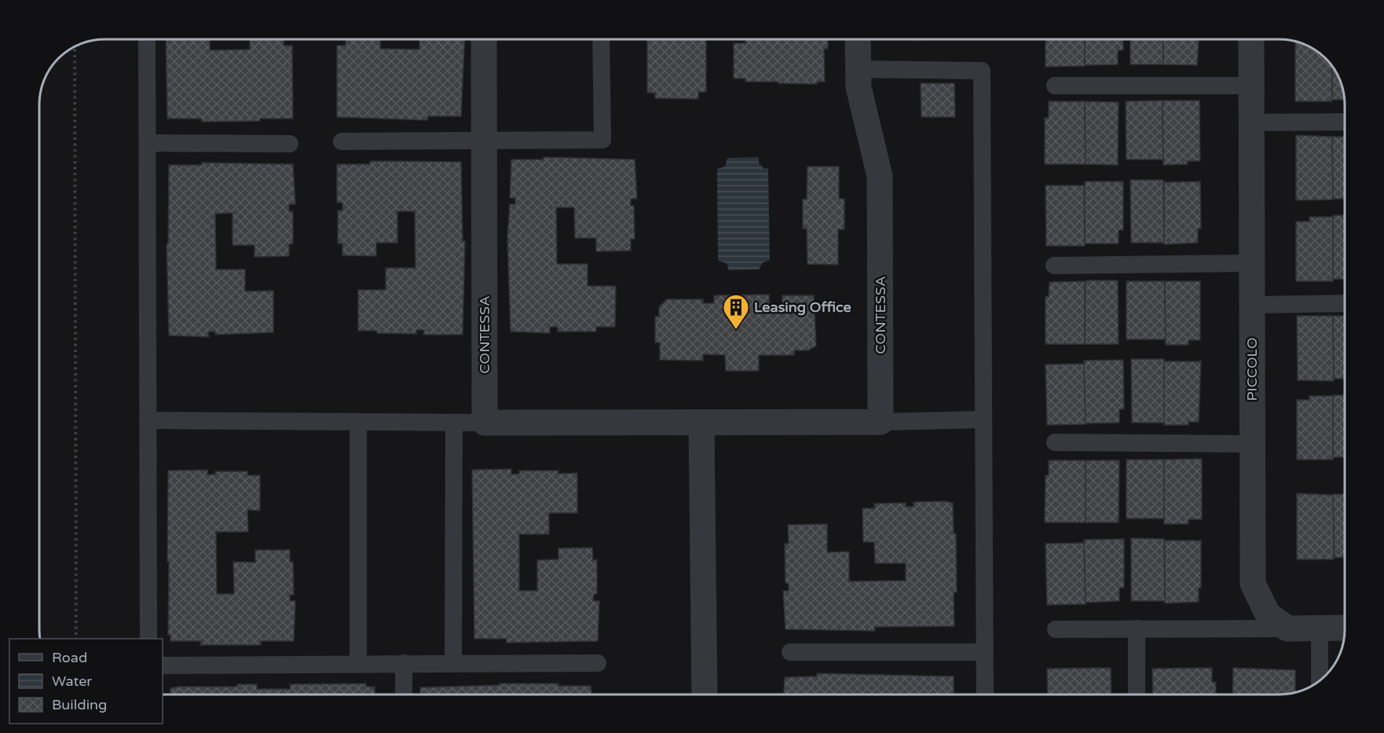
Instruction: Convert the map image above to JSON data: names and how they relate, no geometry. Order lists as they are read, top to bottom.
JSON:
{
  "streets": {
    "street": ["CONTESSA", "PICCOLO"]
  },
  "places": {
    "building": ["Leasing Office"]
  },
  "legend": ["Road", "Water", "Building"]
}
